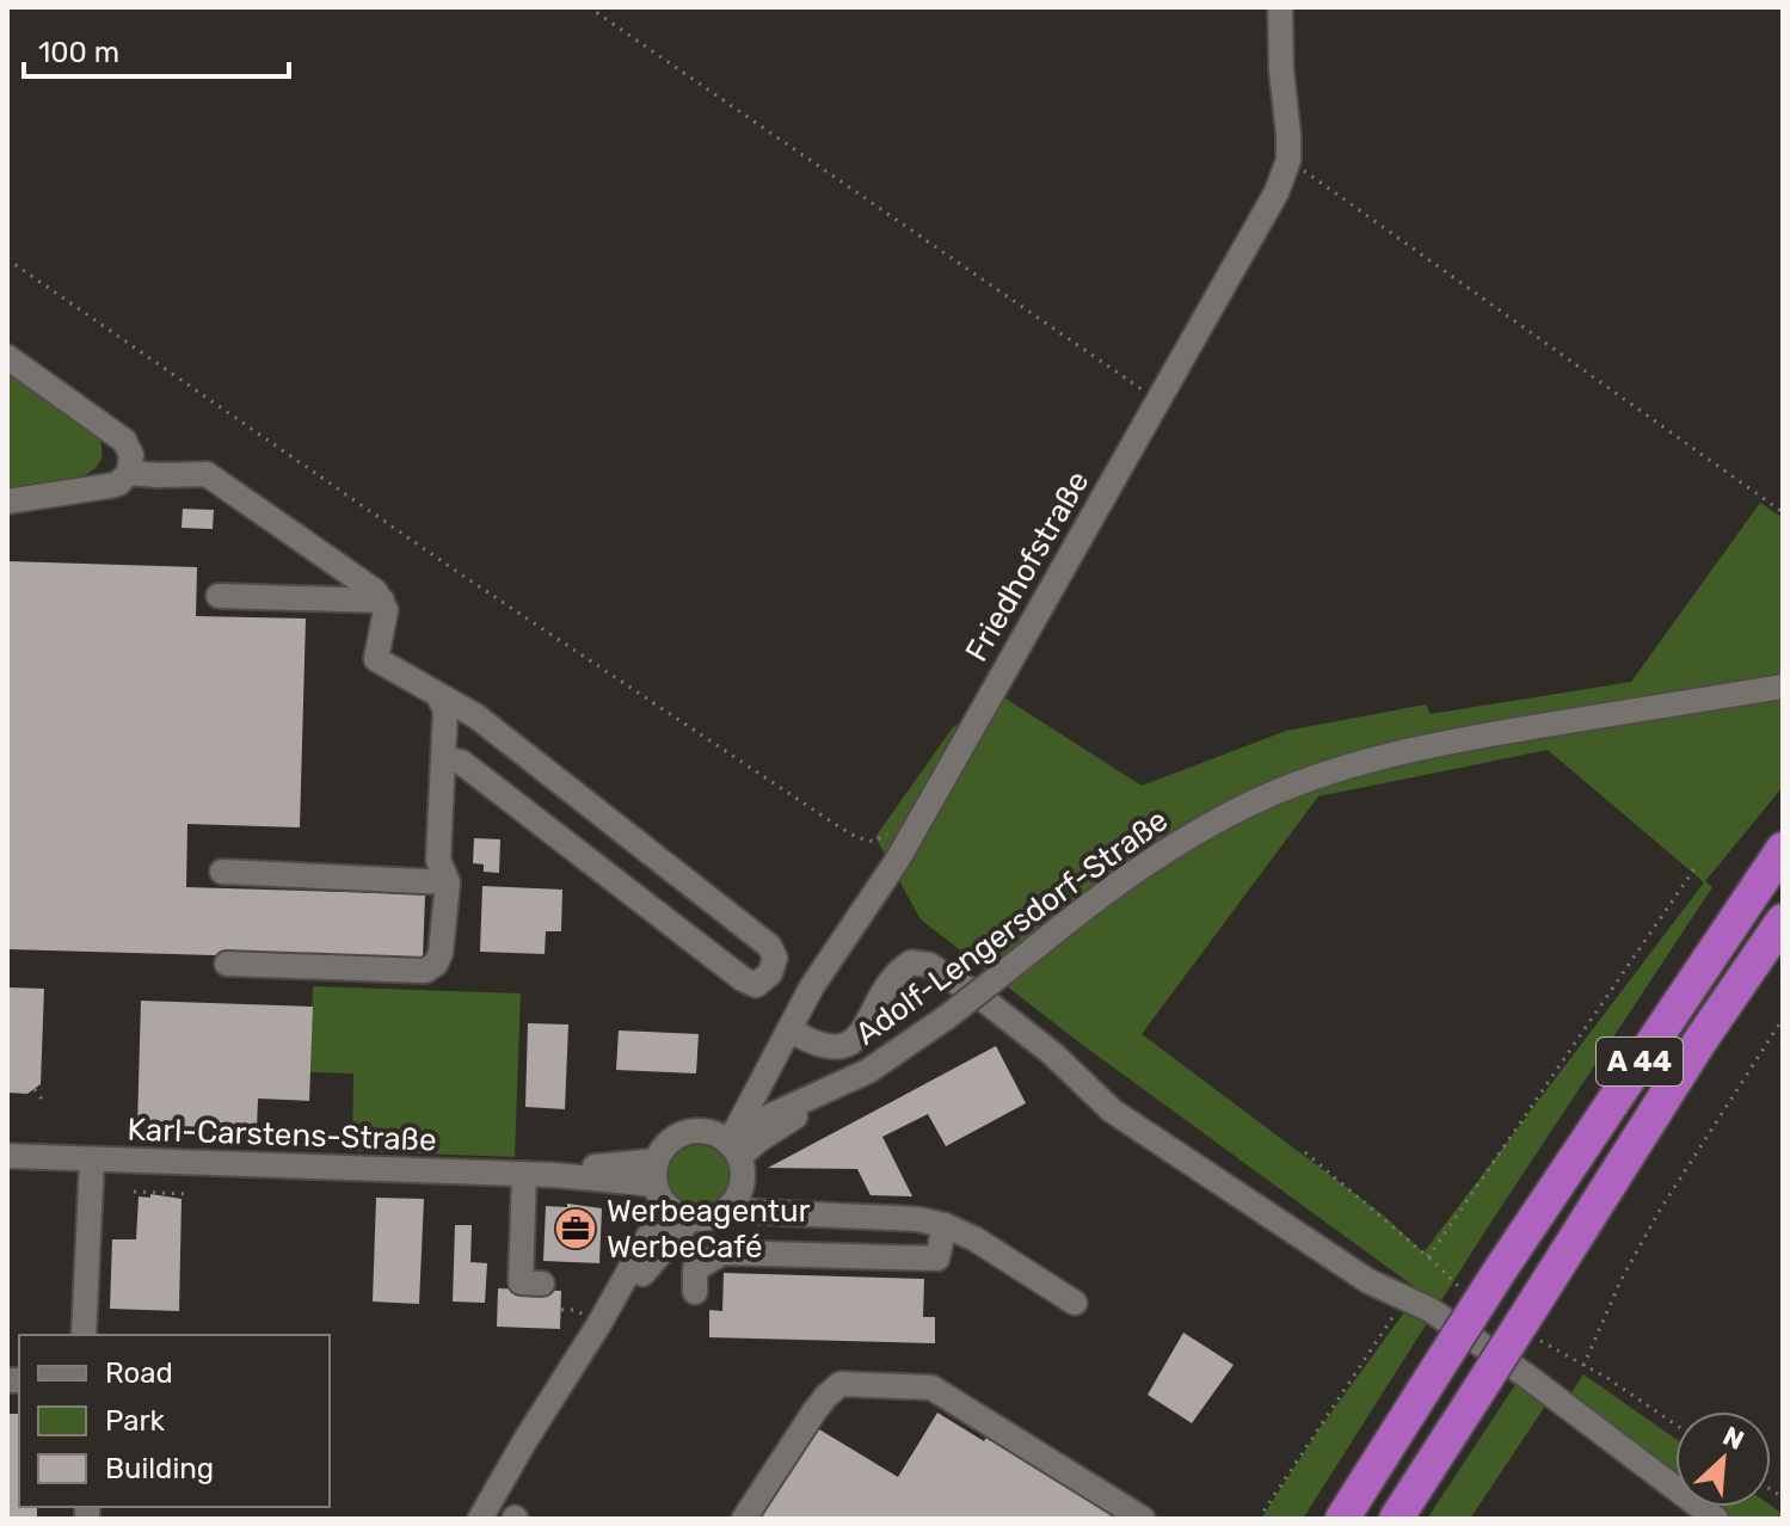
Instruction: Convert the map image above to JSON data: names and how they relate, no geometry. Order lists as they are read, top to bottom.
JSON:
{
  "streets": {
    "highway": ["A 44"],
    "street": ["Friedhofstraße", "Adolf-Lengersdorf-Straße", "Karl-Carstens-Straße"]
  },
  "crossings": [
    ["Friedhofstraße", "Adolf-Lengersdorf-Straße"],
    ["Friedhofstraße", "Karl-Carstens-Straße"],
    ["Adolf-Lengersdorf-Straße", "Karl-Carstens-Straße"]
  ],
  "places": {
    "office": ["Werbeagentur WerbeCafé"]
  },
  "legend": ["Road", "Park", "Building"],
  "scale_bar": "100 m",
  "north": "top right"
}
